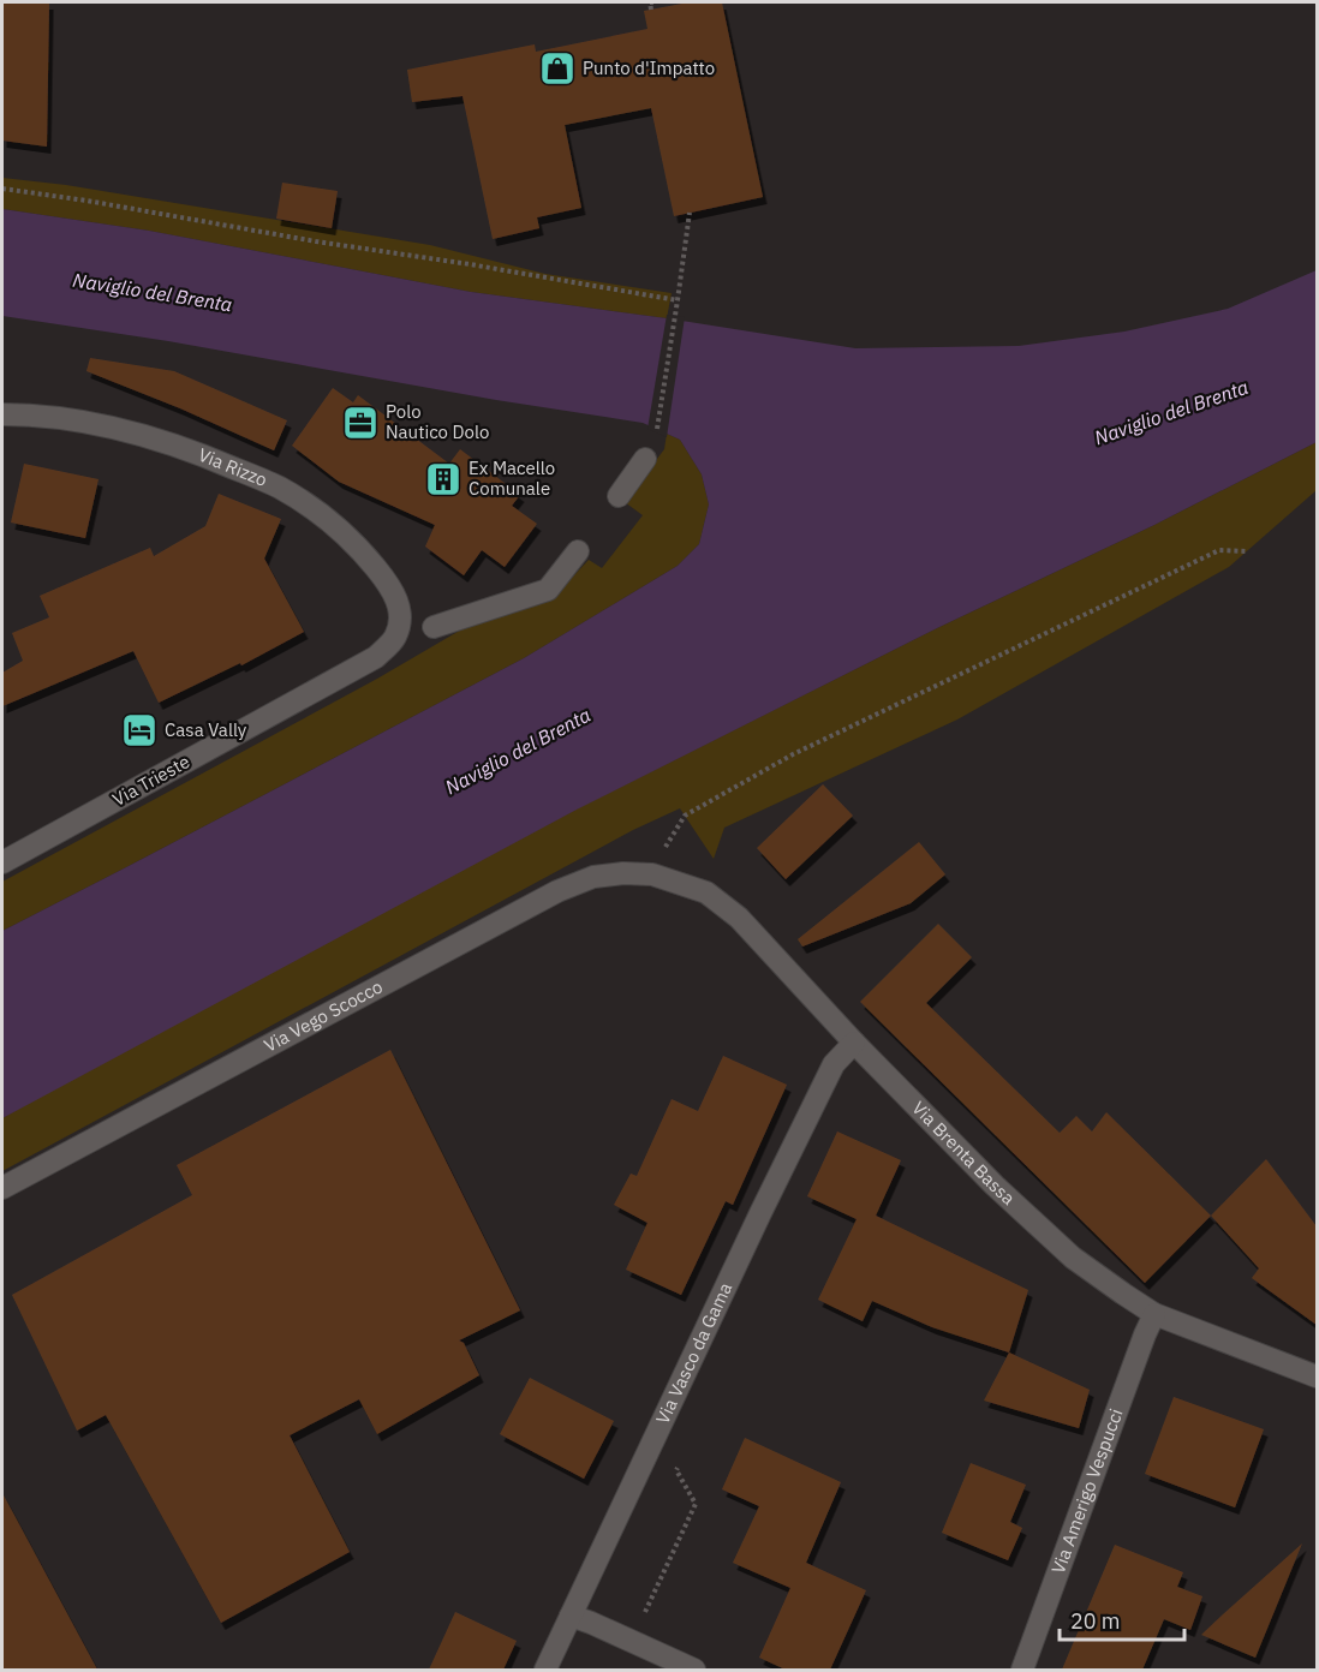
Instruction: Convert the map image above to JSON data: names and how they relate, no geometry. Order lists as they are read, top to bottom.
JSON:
{
  "streets": {
    "street": [
      "Via Rizzo",
      "Via Trieste",
      "Via Vego Scocco",
      "Via Brenta Bassa",
      "Via Vasco da Gama",
      "Via Amerigo Vespucci"
    ]
  },
  "crossings": [
    ["Via Rizzo", "Via Trieste"],
    ["Via Vego Scocco", "Via Brenta Bassa"],
    ["Via Brenta Bassa", "Via Vasco da Gama"],
    ["Via Brenta Bassa", "Via Amerigo Vespucci"]
  ],
  "water": ["Naviglio del Brenta"],
  "places": {
    "shop": ["Punto d'Impatto"],
    "office": ["Polo Nautico Dolo"],
    "building": ["Ex Macello Comunale"],
    "hotel": ["Casa Vally"]
  },
  "scale_bar": "20 m"
}
